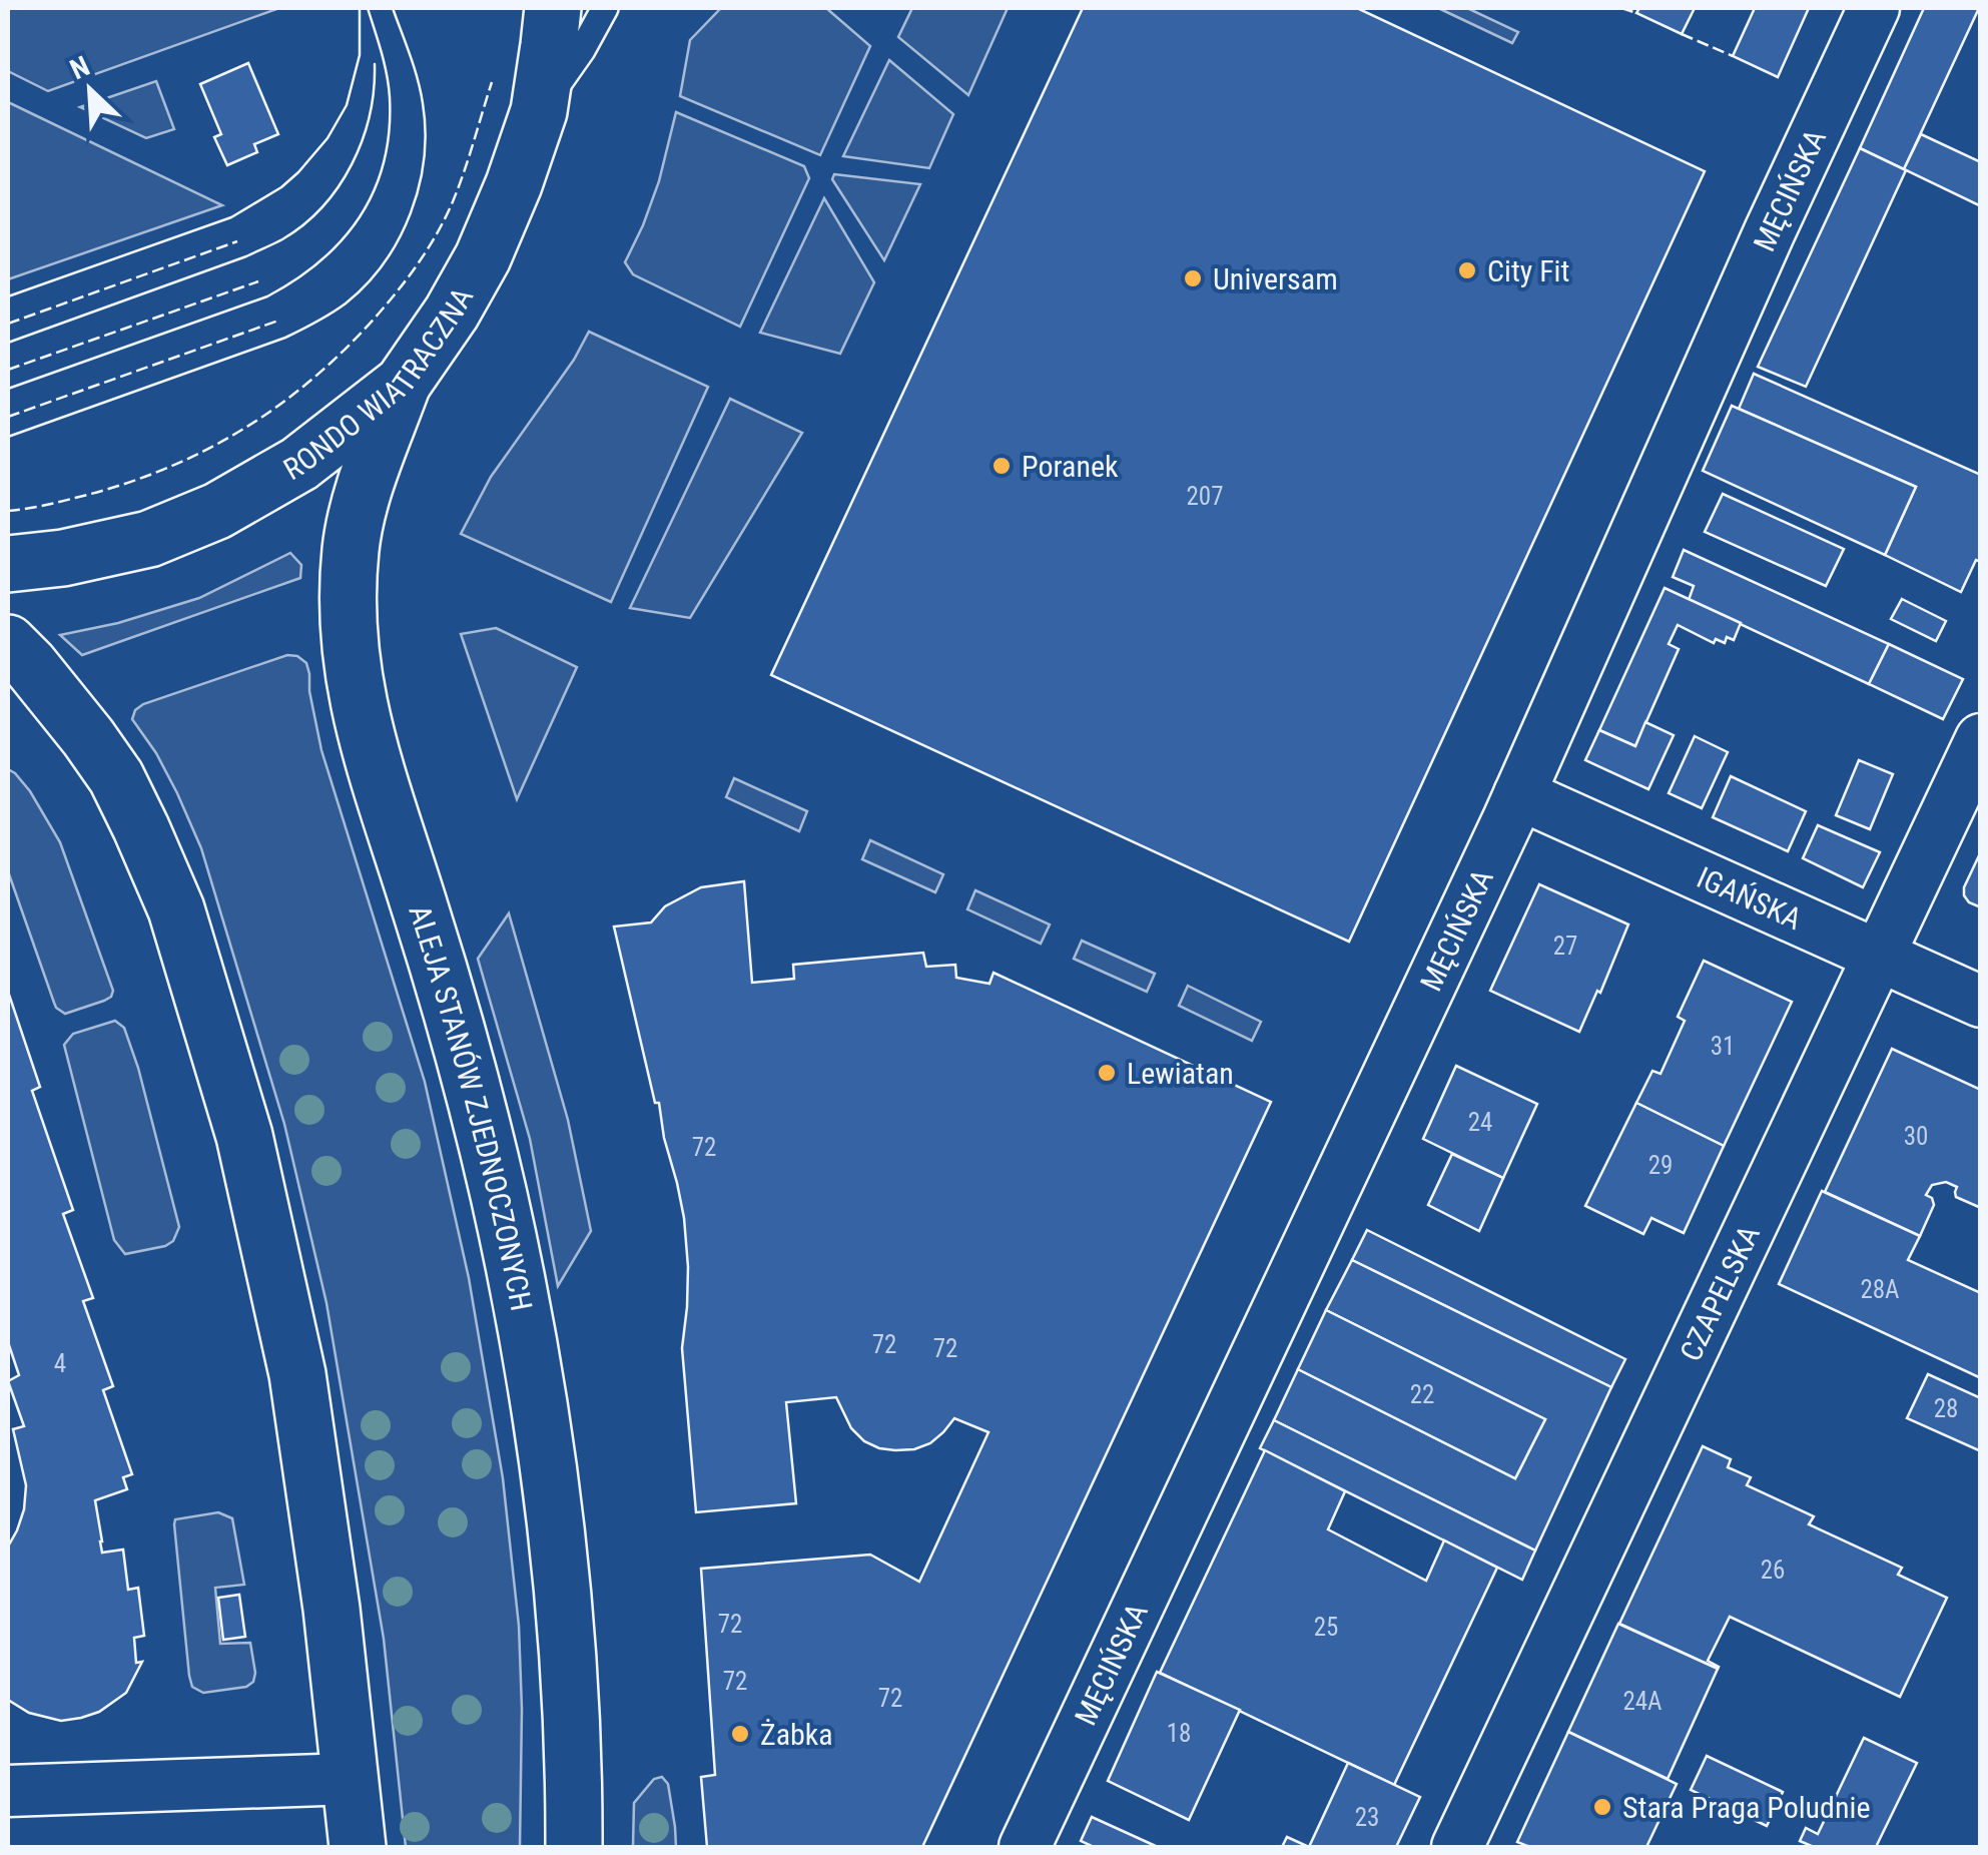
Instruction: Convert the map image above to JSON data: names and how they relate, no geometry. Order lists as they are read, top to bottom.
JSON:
{
  "streets": {
    "main road": ["RONDO WIATRACZNA", "ALEJA STANÓW ZJEDNOCZONYCH"],
    "street": ["MĘCIŃSKA", "IGAŃSKA", "CZAPELSKA"]
  },
  "crossings": [
    ["MĘCIŃSKA", "IGAŃSKA"],
    ["RONDO WIATRACZNA", "ALEJA STANÓW ZJEDNOCZONYCH"],
    ["IGAŃSKA", "CZAPELSKA"]
  ],
  "places": [
    "City Fit",
    "Universam",
    "Poranek",
    "Lewiatan",
    "Żabka",
    "Stara Praga Poludnie"
  ],
  "house_numbers": [
    "207",
    "27",
    "31",
    "24",
    "30",
    "72",
    "29",
    "28A",
    "72",
    "72",
    "4",
    "22",
    "28",
    "26",
    "72",
    "25",
    "72",
    "72",
    "24A",
    "18",
    "23"
  ],
  "north": "top left"
}
